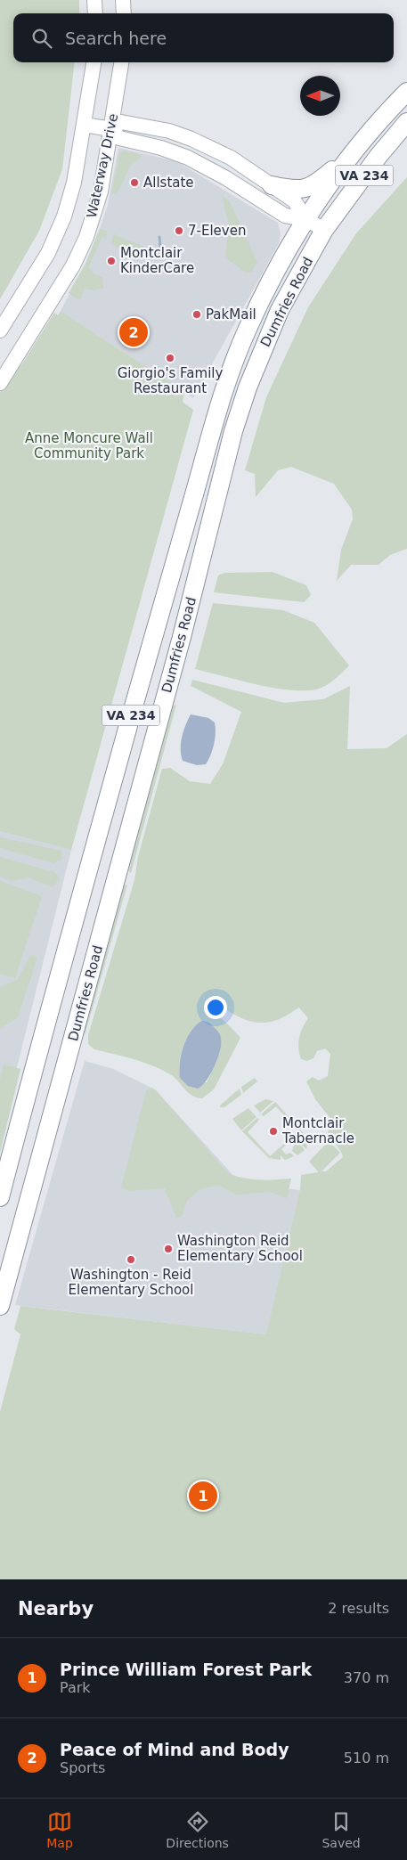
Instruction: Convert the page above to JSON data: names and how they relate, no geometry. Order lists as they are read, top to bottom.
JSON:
{
  "streets": {
    "highway": ["VA 234", "Dumfries Road"],
    "main road": ["Waterway Drive"]
  },
  "parks": ["Anne Moncure Wall Community Park"],
  "places": [
    "Allstate",
    "7-Eleven",
    "Montclair KinderCare",
    "PakMail",
    "Giorgio's Family Restaurant",
    "Montclair Tabernacle",
    "Washington Reid Elementary School",
    "Washington - Reid Elementary School"
  ],
  "north": "left",
  "page": {
    "search": "Search here",
    "pins": ["2", "1"],
    "heading": ["Nearby", "2 results"],
    "list": [
      {
        "mark": "1",
        "name": "Prince William Forest Park",
        "note": "Park",
        "value": "370 m"
      },
      {
        "mark": "2",
        "name": "Peace of Mind and Body",
        "note": "Sports",
        "value": "510 m"
      }
    ],
    "nav": ["Map", "Directions", "Saved"]
  }
}
